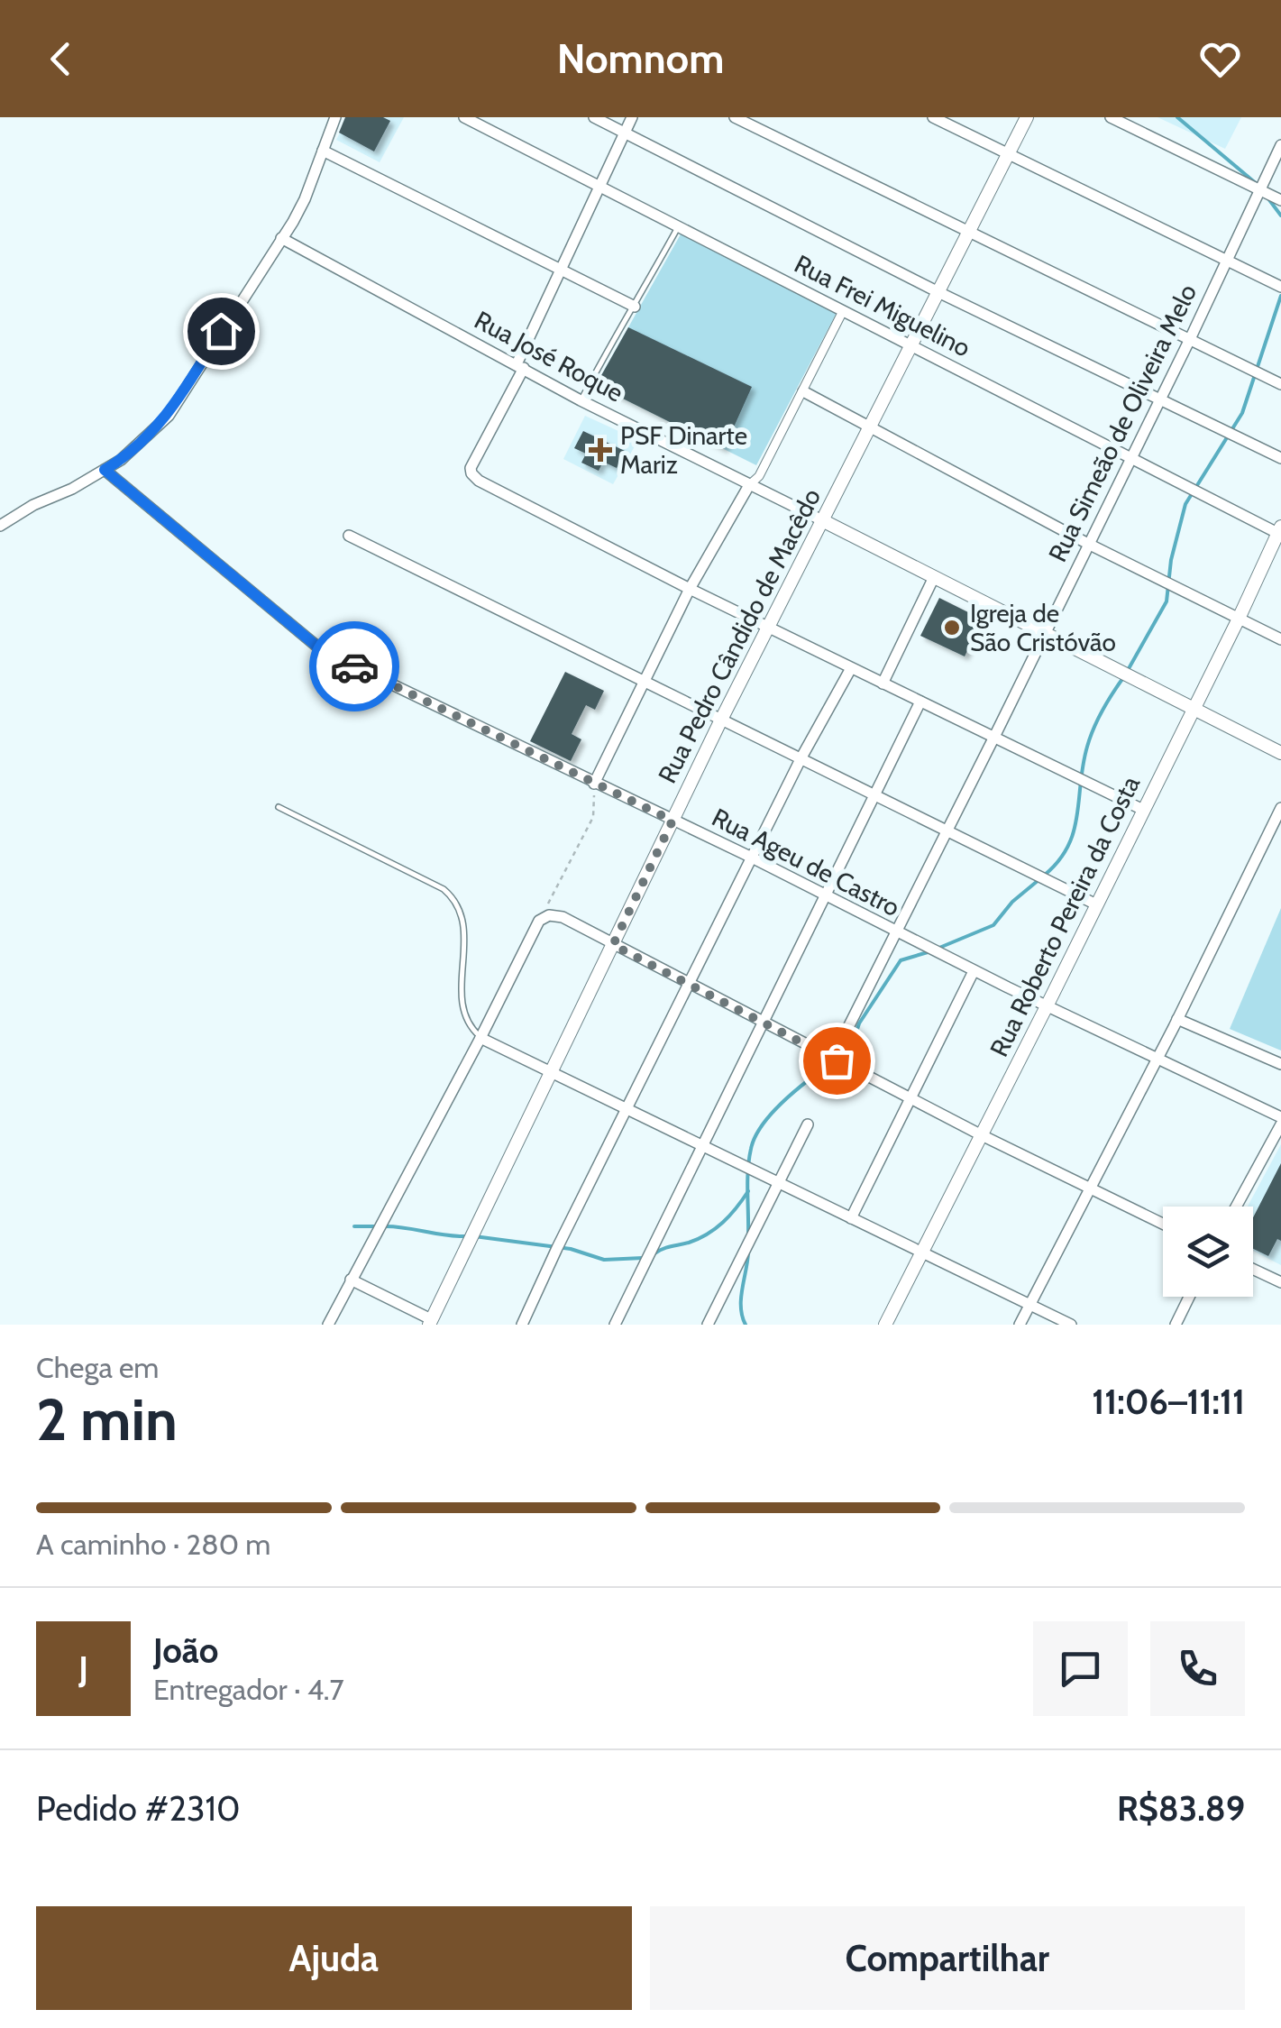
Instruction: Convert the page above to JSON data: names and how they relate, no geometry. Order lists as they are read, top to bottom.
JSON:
{
  "streets": {
    "street": [
      "Rua Frei Miguelino",
      "Rua José Roque",
      "Rua Simeão de Oliveira Melo",
      "Rua Pedro Cândido de Macêdo",
      "Rua Ageu de Castro",
      "Rua Roberto Pereira da Costa"
    ]
  },
  "crossings": [
    ["Rua Frei Miguelino", "Rua Simeão de Oliveira Melo"],
    ["Rua Frei Miguelino", "Rua Pedro Cândido de Macêdo"],
    ["Rua Frei Miguelino", "Rua Roberto Pereira da Costa"],
    ["Rua José Roque", "Rua Simeão de Oliveira Melo"],
    ["Rua José Roque", "Rua Pedro Cândido de Macêdo"],
    ["Rua José Roque", "Rua Roberto Pereira da Costa"],
    ["Rua Simeão de Oliveira Melo", "Rua Ageu de Castro"],
    ["Rua Pedro Cândido de Macêdo", "Rua Ageu de Castro"],
    ["Rua Ageu de Castro", "Rua Roberto Pereira da Costa"]
  ],
  "places": {
    "health": ["PSF Dinarte Mariz"],
    "other": ["Igreja de São Cristóvão"]
  },
  "page": {
    "header": "Nomnom",
    "heading": ["2 min", "Chega em", "11:06–11:11"],
    "panel": [
      "João",
      "Entregador · 4.7",
      "Pedido #2310",
      "R$83.89"
    ],
    "bar": "A caminho · 280 m",
    "round": "J",
    "buttons": ["Ajuda", "Compartilhar"]
  }
}
